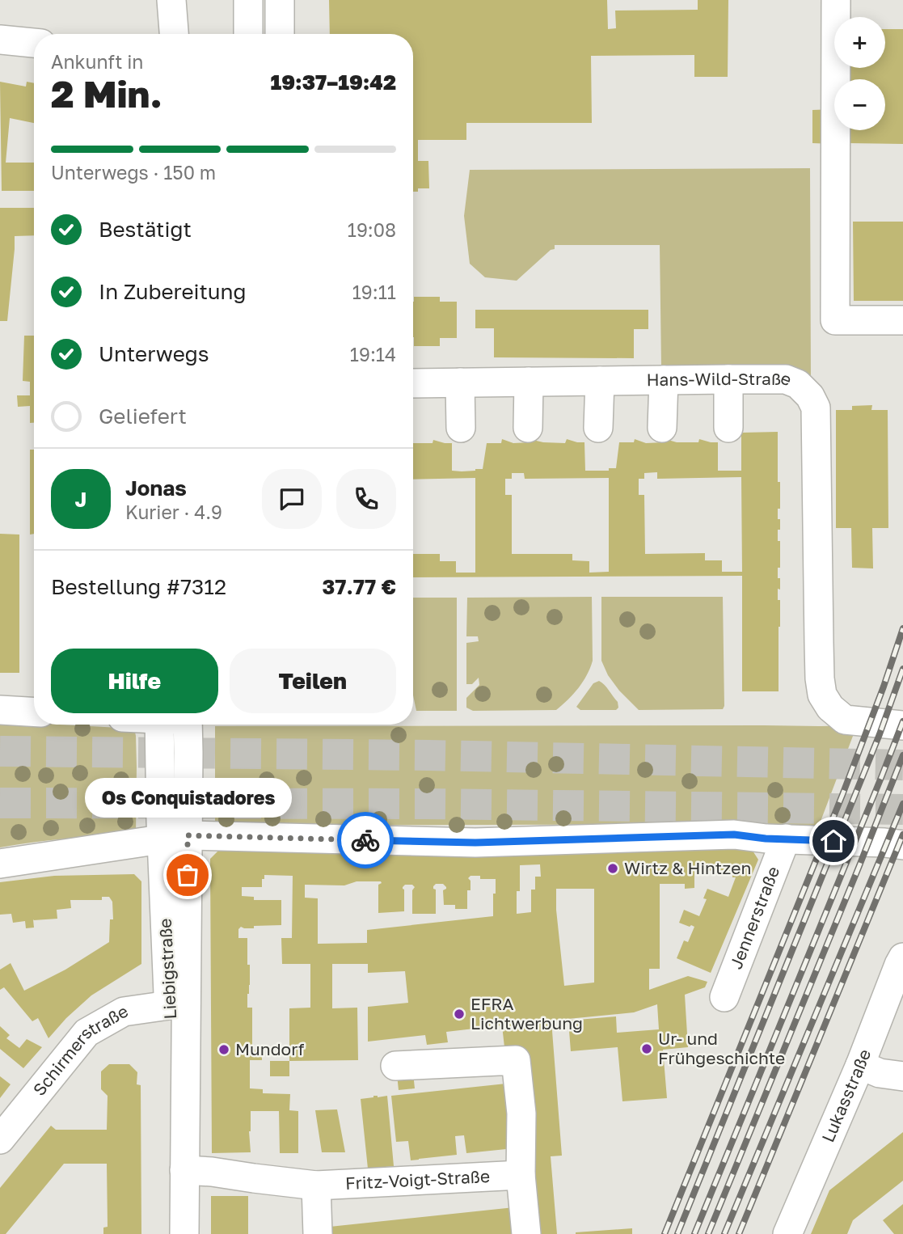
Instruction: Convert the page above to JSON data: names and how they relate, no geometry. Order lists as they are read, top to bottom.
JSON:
{
  "streets": {
    "street": [
      "Hans-Wild-Straße",
      "Jennerstraße",
      "Liebigstraße",
      "Schirmerstraße",
      "Lukasstraße",
      "Fritz-Voigt-Straße"
    ]
  },
  "crossings": [
    ["Liebigstraße", "Schirmerstraße"],
    ["Liebigstraße", "Fritz-Voigt-Straße"]
  ],
  "places": [
    "Wirtz & Hintzen",
    "Os Conquistadores",
    "EFRA Lichtwerbung",
    "Ur- und Frühgeschichte",
    "Mundorf"
  ],
  "page": {
    "map_buttons": ["+", "−"],
    "heading": ["2 Min.", "Ankunft in", "19:37–19:42"],
    "panel": [
      "Jonas",
      "Kurier · 4.9",
      "Bestellung #7312",
      "37.77 €"
    ],
    "bar": "Unterwegs · 150 m",
    "list": [
      ["Bestätigt", "19:08"],
      ["In Zubereitung", "19:11"],
      ["Unterwegs", "19:14"],
      "Geliefert"
    ],
    "round": "J",
    "buttons": ["Hilfe", "Teilen"],
    "bubble": "Os Conquistadores"
  }
}
